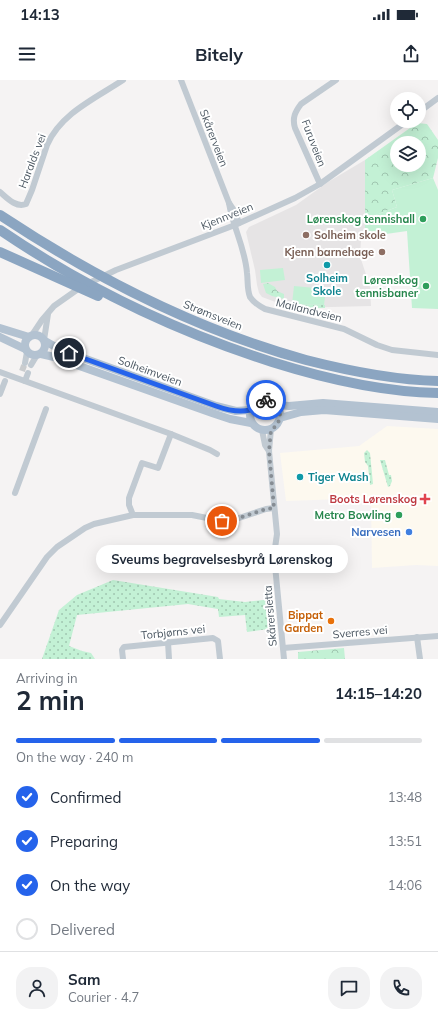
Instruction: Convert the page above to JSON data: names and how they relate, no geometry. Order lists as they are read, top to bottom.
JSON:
{
  "streets": {
    "highway": ["Strømsveien"],
    "main road": ["Solheimveien"],
    "street": [
      "Skårerveien",
      "Furuveien",
      "Haralds vei",
      "Kjennveien",
      "Mailandveien",
      "Skårersletta",
      "Torbjørns vei",
      "Sverres vei"
    ]
  },
  "crossings": [
    ["Skårerveien", "Kjennveien"],
    ["Skårerveien", "Mailandveien"],
    ["Furuveien", "Kjennveien"],
    ["Kjennveien", "Mailandveien"],
    ["Kjennveien", "Solheimveien"],
    ["Solheimveien", "Skårersletta"],
    ["Skårersletta", "Sverres vei"]
  ],
  "places": {
    "other": [
      "Lørenskog tennishall",
      "Solheim skole",
      "Kjenn barnehage",
      "Solheim Skole",
      "Lørenskog tennisbaner",
      "Tiger Wash",
      "Metro Bowling",
      "Sveums begravelsesbyrå Lørenskog",
      "Narvesen",
      "Bippat Garden"
    ],
    "health": ["Boots Lørenskog"]
  },
  "page": {
    "status": "14:13",
    "header": "Bitely",
    "bubble": "Sveums begravelsesbyrå Lørenskog",
    "heading": ["2 min", "Arriving in", "14:15–14:20"],
    "panel": ["Sam", "Courier · 4.7"],
    "bar": "On the way · 240 m",
    "list": [
      ["Confirmed", "13:48"],
      ["Preparing", "13:51"],
      ["On the way", "14:06"],
      "Delivered"
    ]
  }
}
